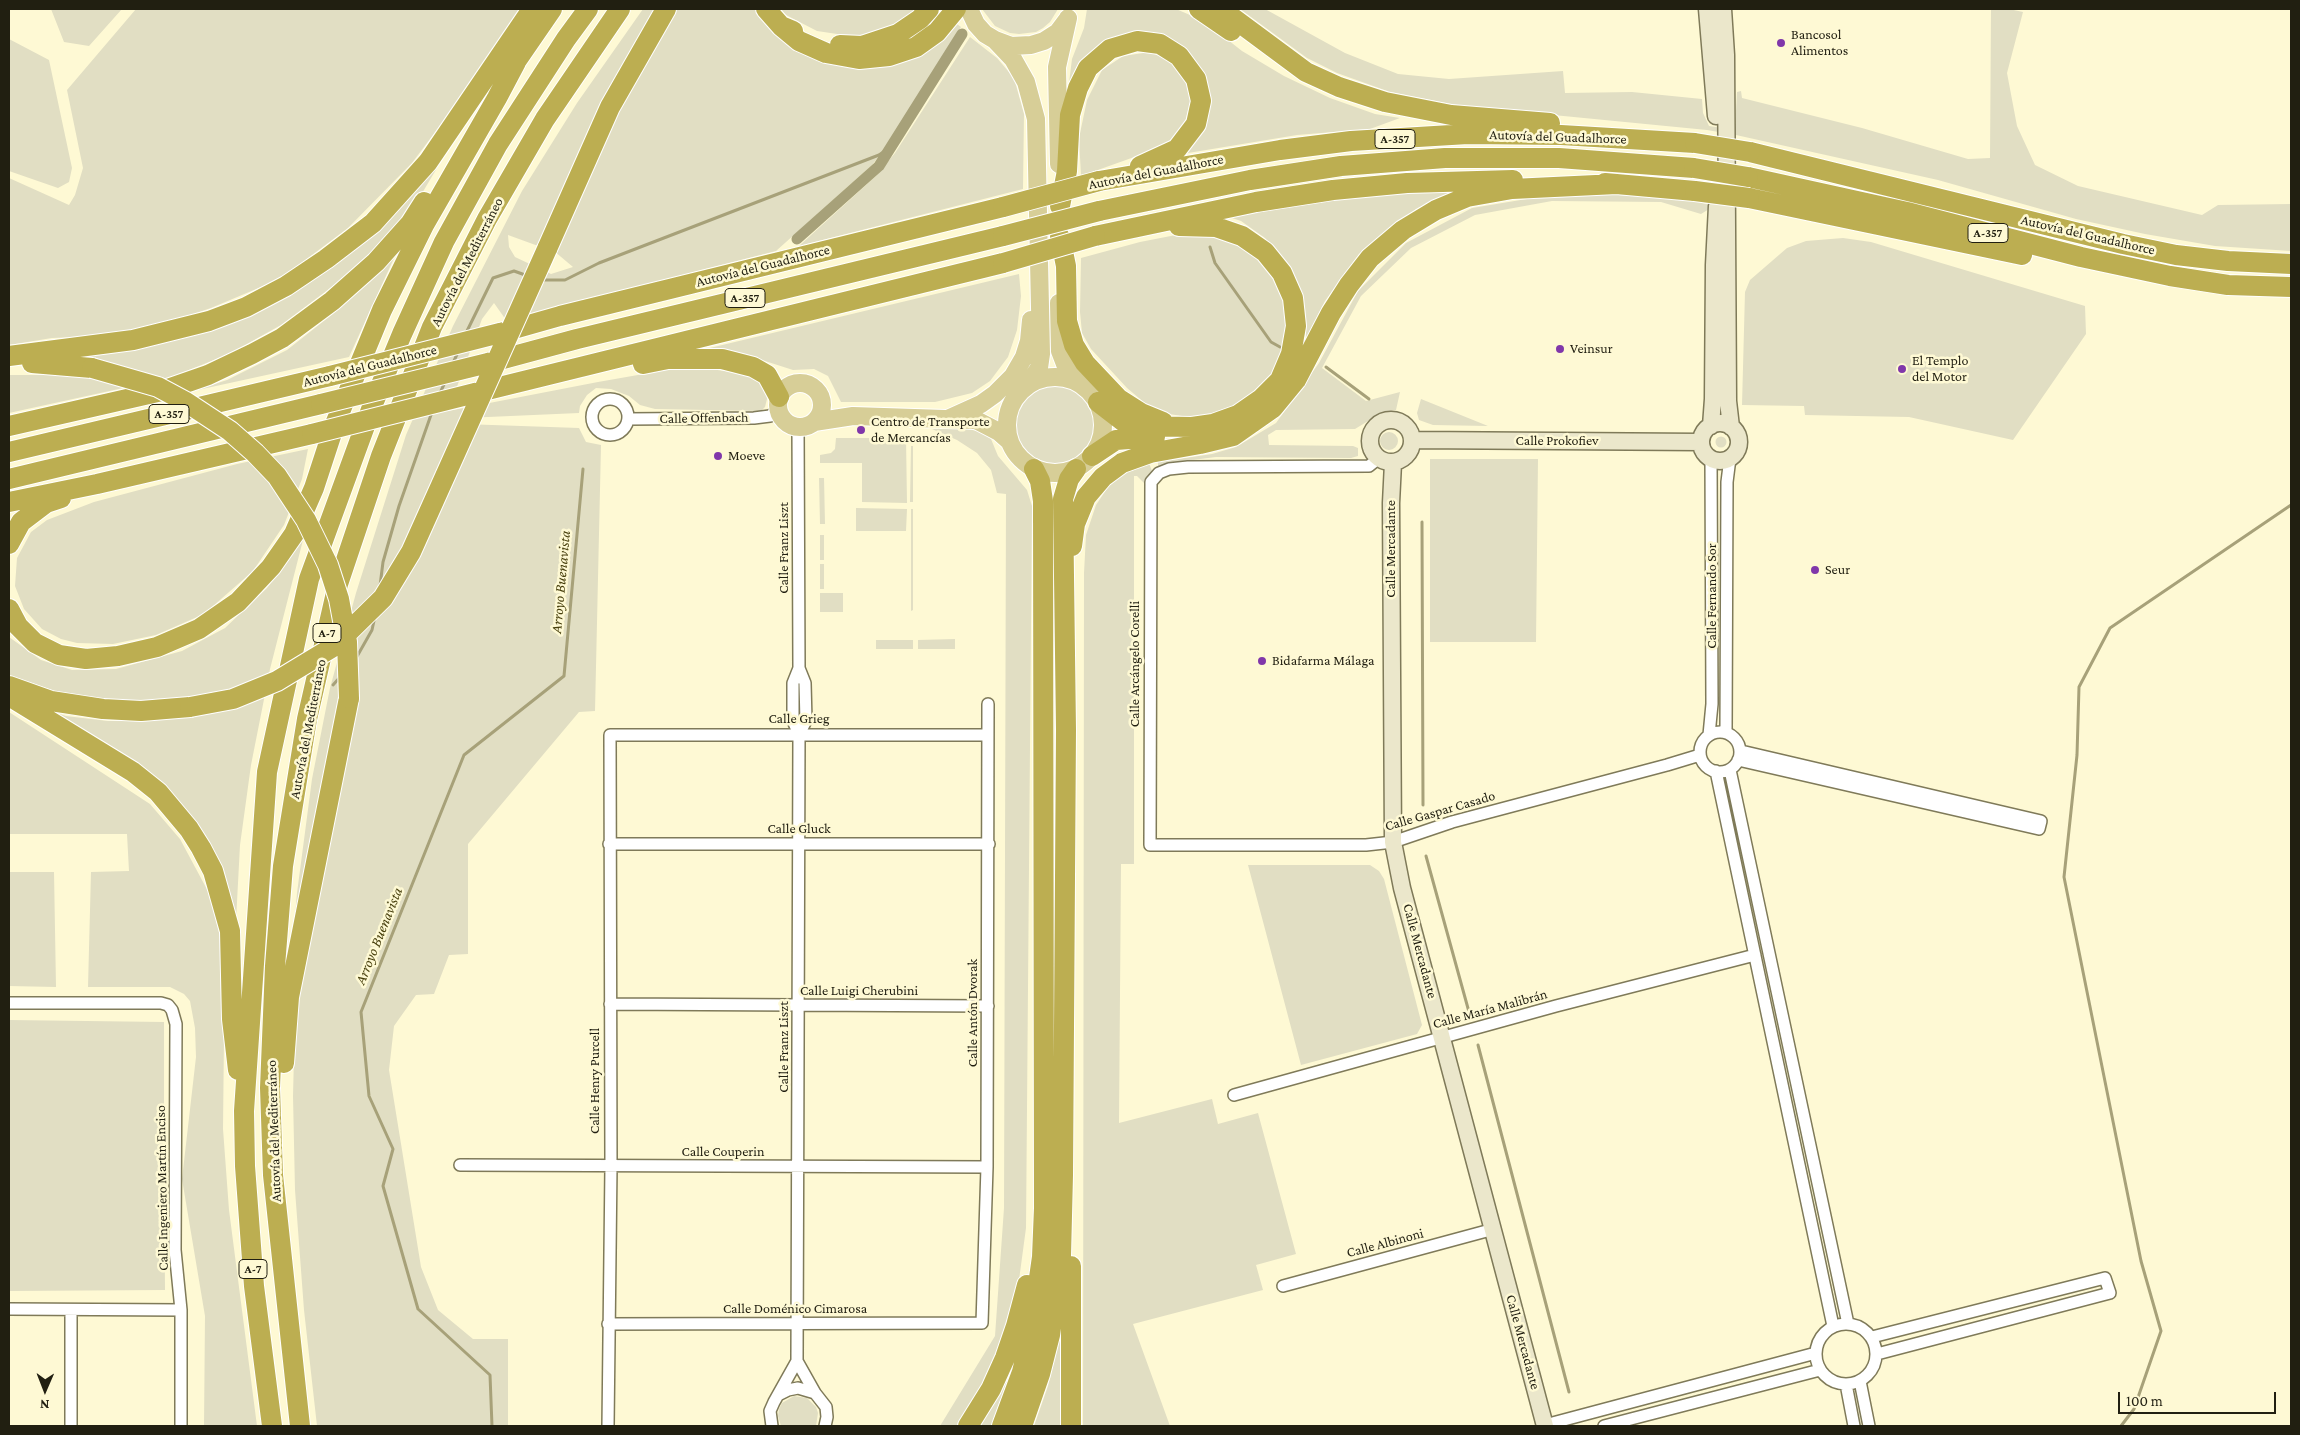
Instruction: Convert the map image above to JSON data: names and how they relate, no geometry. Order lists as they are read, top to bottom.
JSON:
{
  "streets": {
    "highway": [
      "Autovía del Guadalhorce",
      "A-357",
      "Autovía del Mediterráneo",
      "A-7"
    ],
    "street": [
      "Calle Offenbach",
      "Calle Prokofiev",
      "Calle Franz Liszt",
      "Calle Mercadante",
      "Calle Fernando Sor",
      "Calle Arcángelo Corelli",
      "Calle Grieg",
      "Calle Gaspar Casado",
      "Calle Gluck",
      "Calle Luigi Cherubini",
      "Calle María Malibrán",
      "Calle Antón Dvorak",
      "Calle Henry Purcell",
      "Calle Couperin",
      "Calle Ingeniero Martín Enciso",
      "Calle Albinoni",
      "Calle Doménico Cimarosa"
    ]
  },
  "crossings": [
    ["Calle Offenbach", "Calle Franz Liszt"],
    ["Calle Prokofiev", "Calle Mercadante"],
    ["Calle Prokofiev", "Calle Fernando Sor"],
    ["Calle Prokofiev", "Calle Arcángelo Corelli"],
    ["Calle Franz Liszt", "Calle Grieg"],
    ["Calle Franz Liszt", "Calle Gluck"],
    ["Calle Franz Liszt", "Calle Luigi Cherubini"],
    ["Calle Franz Liszt", "Calle Couperin"],
    ["Calle Franz Liszt", "Calle Doménico Cimarosa"],
    ["Calle Mercadante", "Calle Arcángelo Corelli"],
    ["Calle Mercadante", "Calle Gaspar Casado"],
    ["Calle Mercadante", "Calle María Malibrán"],
    ["Calle Mercadante", "Calle Albinoni"],
    ["Calle Fernando Sor", "Calle Gaspar Casado"],
    ["Calle Arcángelo Corelli", "Calle Gaspar Casado"],
    ["Calle Grieg", "Calle Antón Dvorak"],
    ["Calle Grieg", "Calle Henry Purcell"],
    ["Calle Gluck", "Calle Antón Dvorak"],
    ["Calle Gluck", "Calle Henry Purcell"],
    ["Calle Luigi Cherubini", "Calle Antón Dvorak"],
    ["Calle Luigi Cherubini", "Calle Henry Purcell"],
    ["Calle Antón Dvorak", "Calle Couperin"],
    ["Calle Antón Dvorak", "Calle Doménico Cimarosa"],
    ["Calle Henry Purcell", "Calle Couperin"],
    ["Calle Henry Purcell", "Calle Doménico Cimarosa"]
  ],
  "water": ["Arroyo Buenavista"],
  "places": [
    "Bancosol Alimentos",
    "Veinsur",
    "El Templo del Motor",
    "Centro de Transporte de Mercancías",
    "Moeve",
    "Seur",
    "Bidafarma Málaga"
  ],
  "scale_bar": "100 m",
  "north": "bottom"
}
